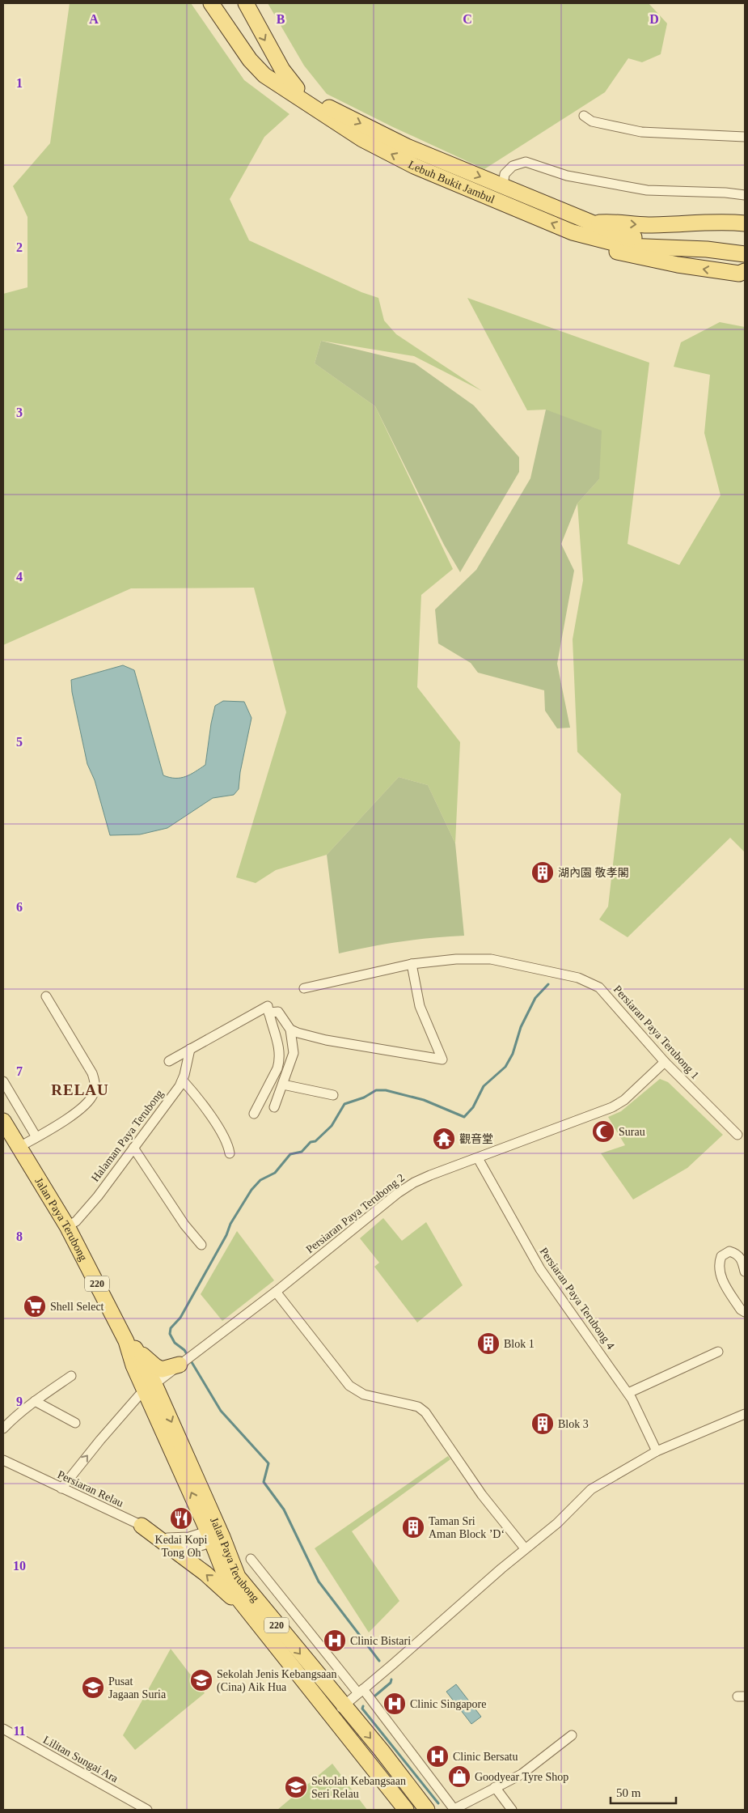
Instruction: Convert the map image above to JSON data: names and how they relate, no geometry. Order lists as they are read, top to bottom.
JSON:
{
  "streets": {
    "main road": ["Lebuh Bukit Jambul", "Jalan Paya Terubong", "220"],
    "street": [
      "Persiaran Paya Terubong 1",
      "Halaman Paya Terubong",
      "Persiaran Paya Terubong 2",
      "Persiaran Paya Terubong 4",
      "Persiaran Relau",
      "Lilitan Sungai Ara"
    ]
  },
  "crossings": [
    ["Persiaran Paya Terubong 1", "Persiaran Paya Terubong 2"],
    ["Halaman Paya Terubong", "Jalan Paya Terubong"],
    ["Persiaran Paya Terubong 2", "Jalan Paya Terubong"],
    ["Persiaran Paya Terubong 2", "Persiaran Paya Terubong 4"],
    ["Persiaran Paya Terubong 2", "Persiaran Relau"],
    ["Jalan Paya Terubong", "Persiaran Relau"]
  ],
  "districts": ["RELAU"],
  "places": {
    "building": [
      "湖內園 敬孝閣",
      "Blok 1",
      "Blok 3",
      "Taman Sri Aman Block ’D‘"
    ],
    "mosque": ["Surau"],
    "temple": ["觀音堂"],
    "supermarket": ["Shell Select"],
    "restaurant": ["Kedai Kopi Tong Oh"],
    "hospital": ["Clinic Bistari", "Clinic Singapore", "Clinic Bersatu"],
    "school or university": ["Sekolah Jenis Kebangsaan (Cina) Aik Hua", "Pusat Jagaan Suria", "Sekolah Kebangsaan Seri Relau"],
    "shop": ["Goodyear Tyre Shop"]
  },
  "scale_bar": "50 m",
  "grid": {
    "columns": [
      "A",
      "B",
      "C",
      "D"
    ],
    "rows": [
      "1",
      "2",
      "3",
      "4",
      "5",
      "6",
      "7",
      "8",
      "9",
      "10",
      "11"
    ]
  }
}
